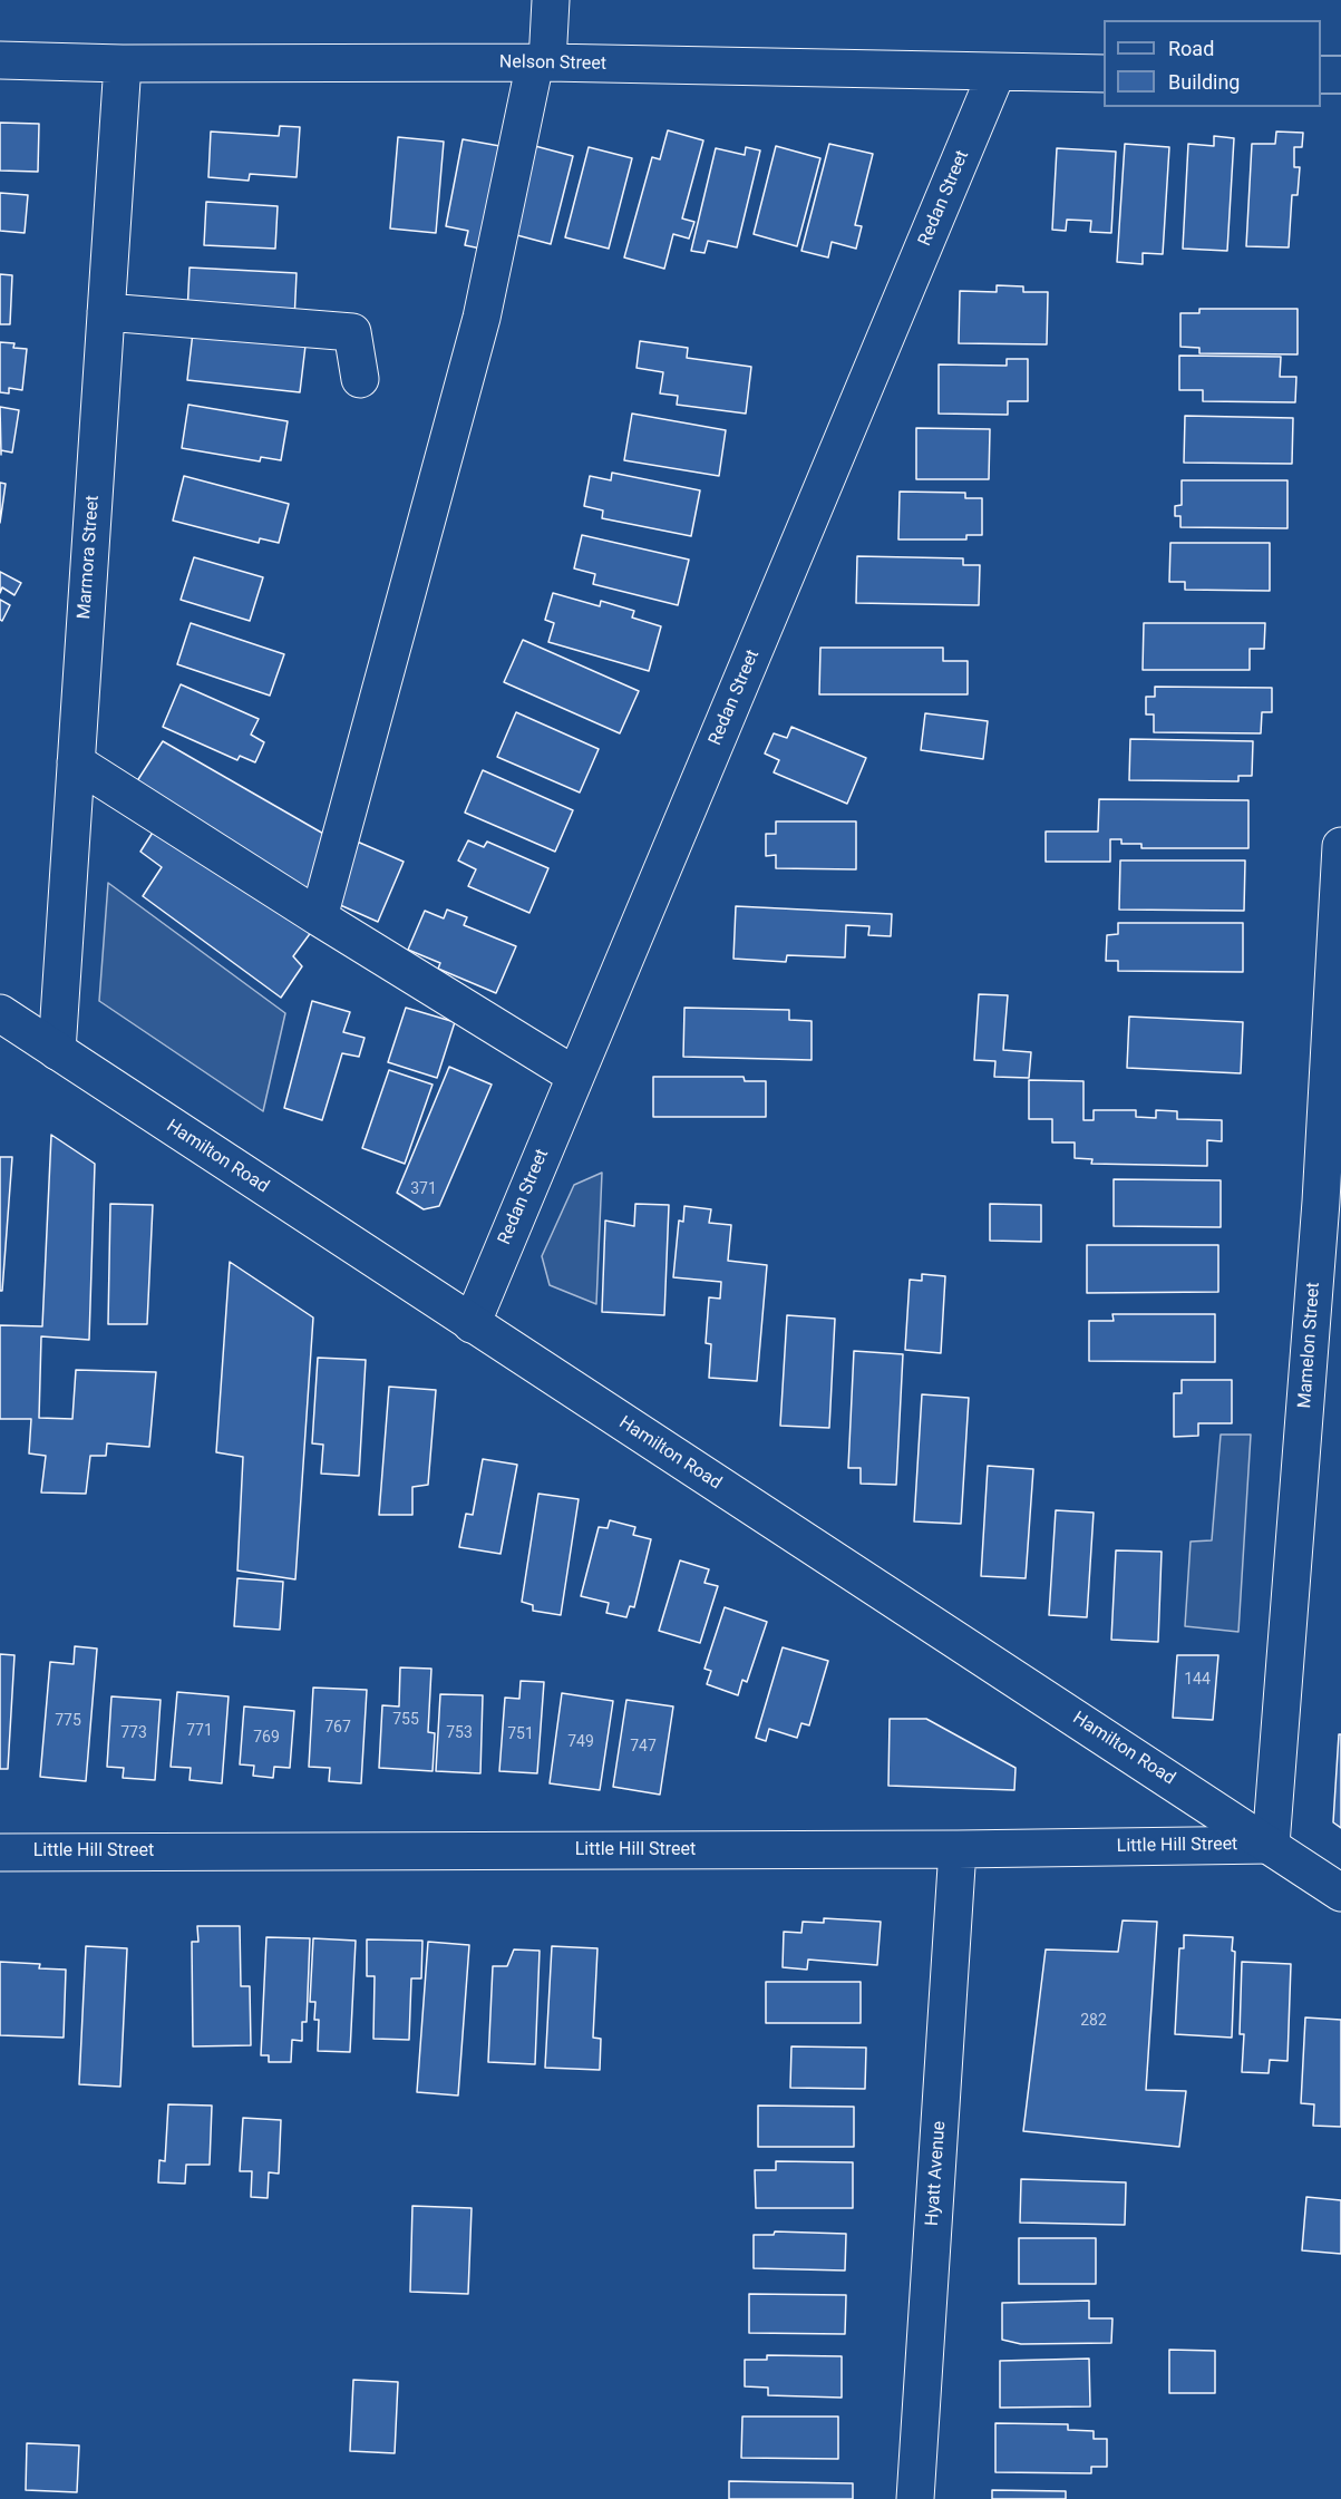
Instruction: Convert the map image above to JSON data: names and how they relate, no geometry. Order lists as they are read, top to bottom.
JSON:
{
  "streets": {
    "street": [
      "Nelson Street",
      "Redan Street",
      "Marmora Street",
      "Hamilton Road",
      "Mamelon Street",
      "Little Hill Street",
      "Hyatt Avenue"
    ]
  },
  "crossings": [
    ["Nelson Street", "Redan Street"],
    ["Nelson Street", "Marmora Street"],
    ["Redan Street", "Hamilton Road"],
    ["Marmora Street", "Hamilton Road"],
    ["Hamilton Road", "Mamelon Street"],
    ["Hamilton Road", "Little Hill Street"],
    ["Mamelon Street", "Little Hill Street"],
    ["Little Hill Street", "Hyatt Avenue"]
  ],
  "house_numbers": [
    "371",
    "144",
    "755",
    "775",
    "767",
    "771",
    "773",
    "753",
    "751",
    "769",
    "749",
    "747",
    "282"
  ],
  "legend": ["Road", "Building"]
}
